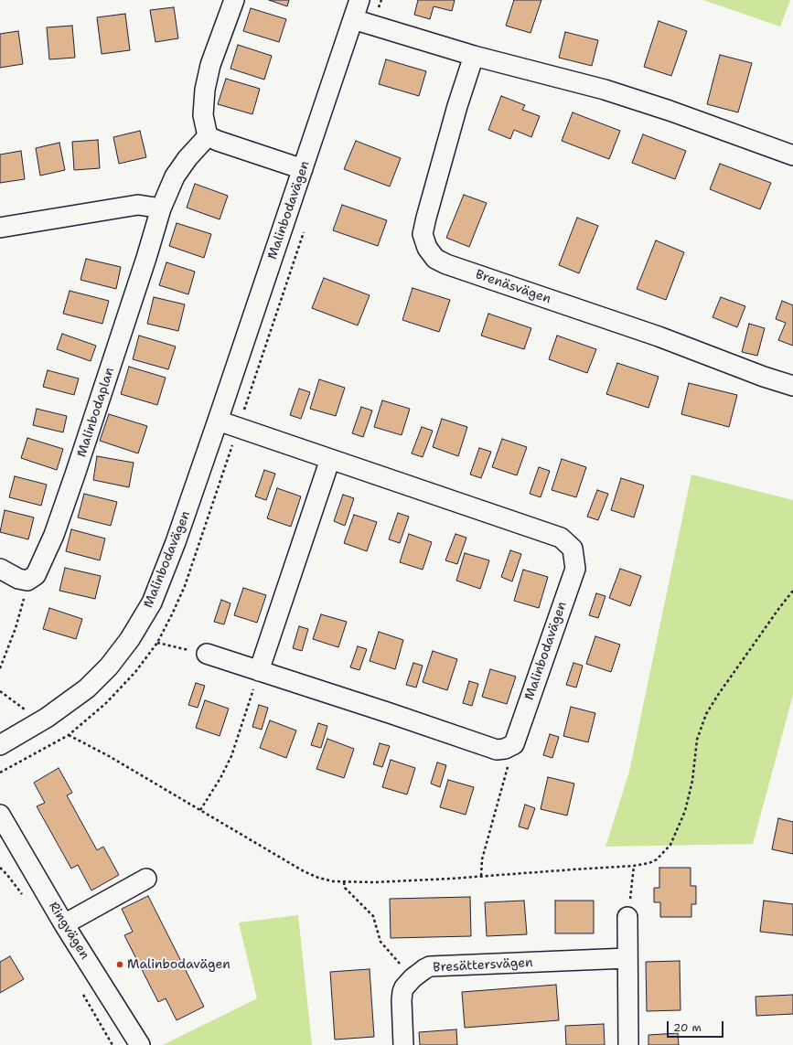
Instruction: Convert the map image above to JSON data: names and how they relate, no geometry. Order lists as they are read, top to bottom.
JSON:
{
  "streets": {
    "street": [
      "Malinbodavägen",
      "Brenäsvägen",
      "Malinbodaplan",
      "Ringvägen",
      "Bresättersvägen"
    ]
  },
  "places": ["Malinbodavägen"],
  "scale_bar": "20 m"
}
